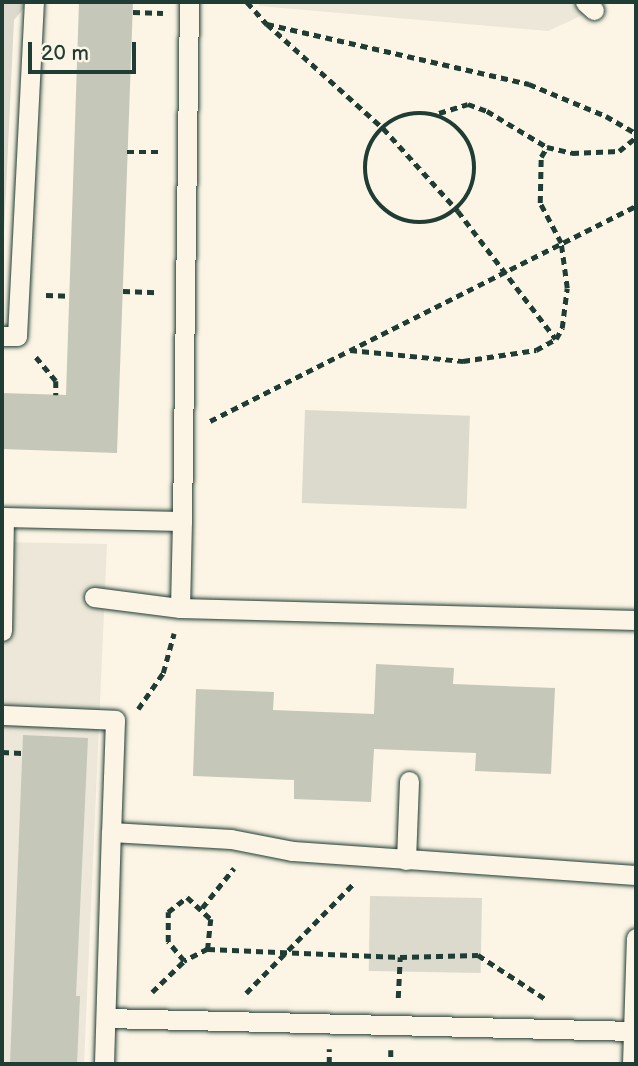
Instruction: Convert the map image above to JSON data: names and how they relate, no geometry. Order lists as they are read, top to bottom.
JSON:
{
  "scale_bar": "20 m"
}
